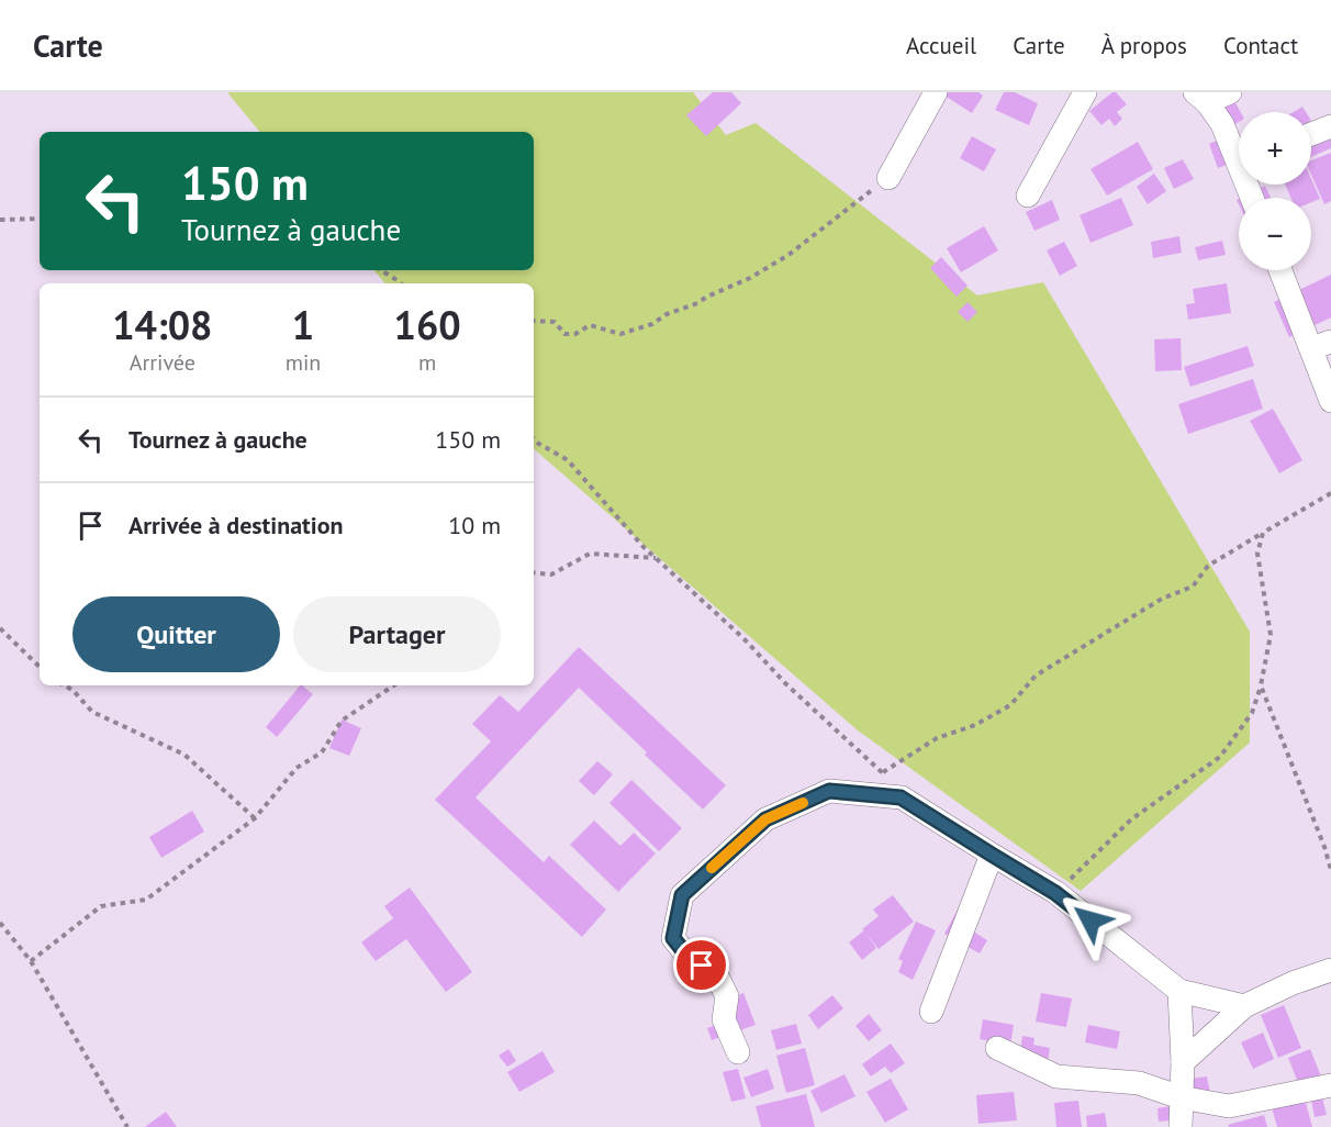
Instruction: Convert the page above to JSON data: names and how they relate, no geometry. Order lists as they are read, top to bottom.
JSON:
{
  "page": {
    "header": "Carte",
    "nav": [
      "Accueil",
      "Carte",
      "À propos",
      "Contact"
    ],
    "map_buttons": ["+", "−"],
    "turn": ["150 m", "Tournez à gauche"],
    "eta": [
      "14:08",
      "Arrivée",
      "1",
      "min",
      "160",
      "m"
    ],
    "list": [
      {
        "name": "Tournez à gauche",
        "value": "150 m"
      },
      {
        "name": "Arrivée à destination",
        "value": "10 m"
      }
    ],
    "buttons": ["Quitter", "Partager"]
  }
}
